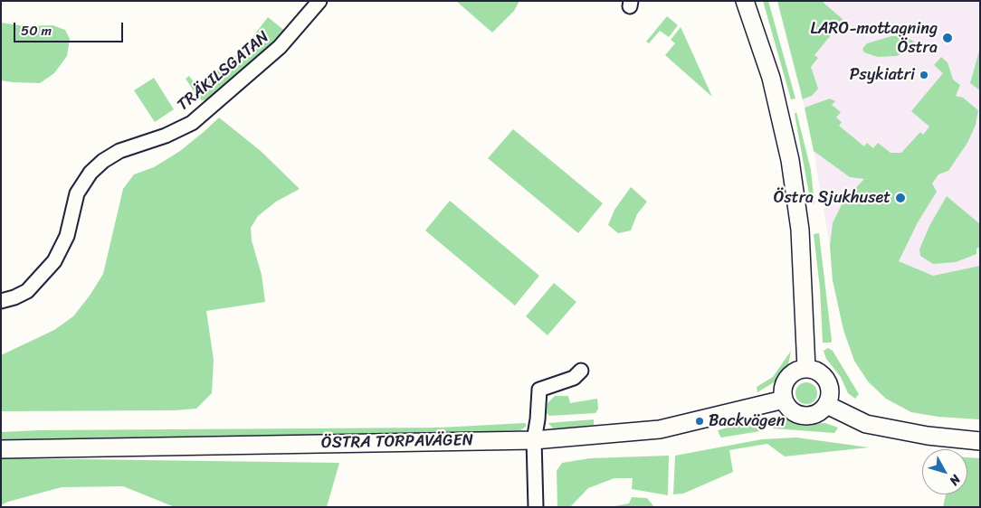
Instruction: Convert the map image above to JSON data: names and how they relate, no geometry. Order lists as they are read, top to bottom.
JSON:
{
  "streets": {
    "street": ["TRÄKILSGATAN", "ÖSTRA TORPAVÄGEN"]
  },
  "places": [
    "LARO-mottagning Östra",
    "Psykiatri",
    "Östra Sjukhuset",
    "Backvägen"
  ],
  "scale_bar": "50 m",
  "north": "bottom right"
}
